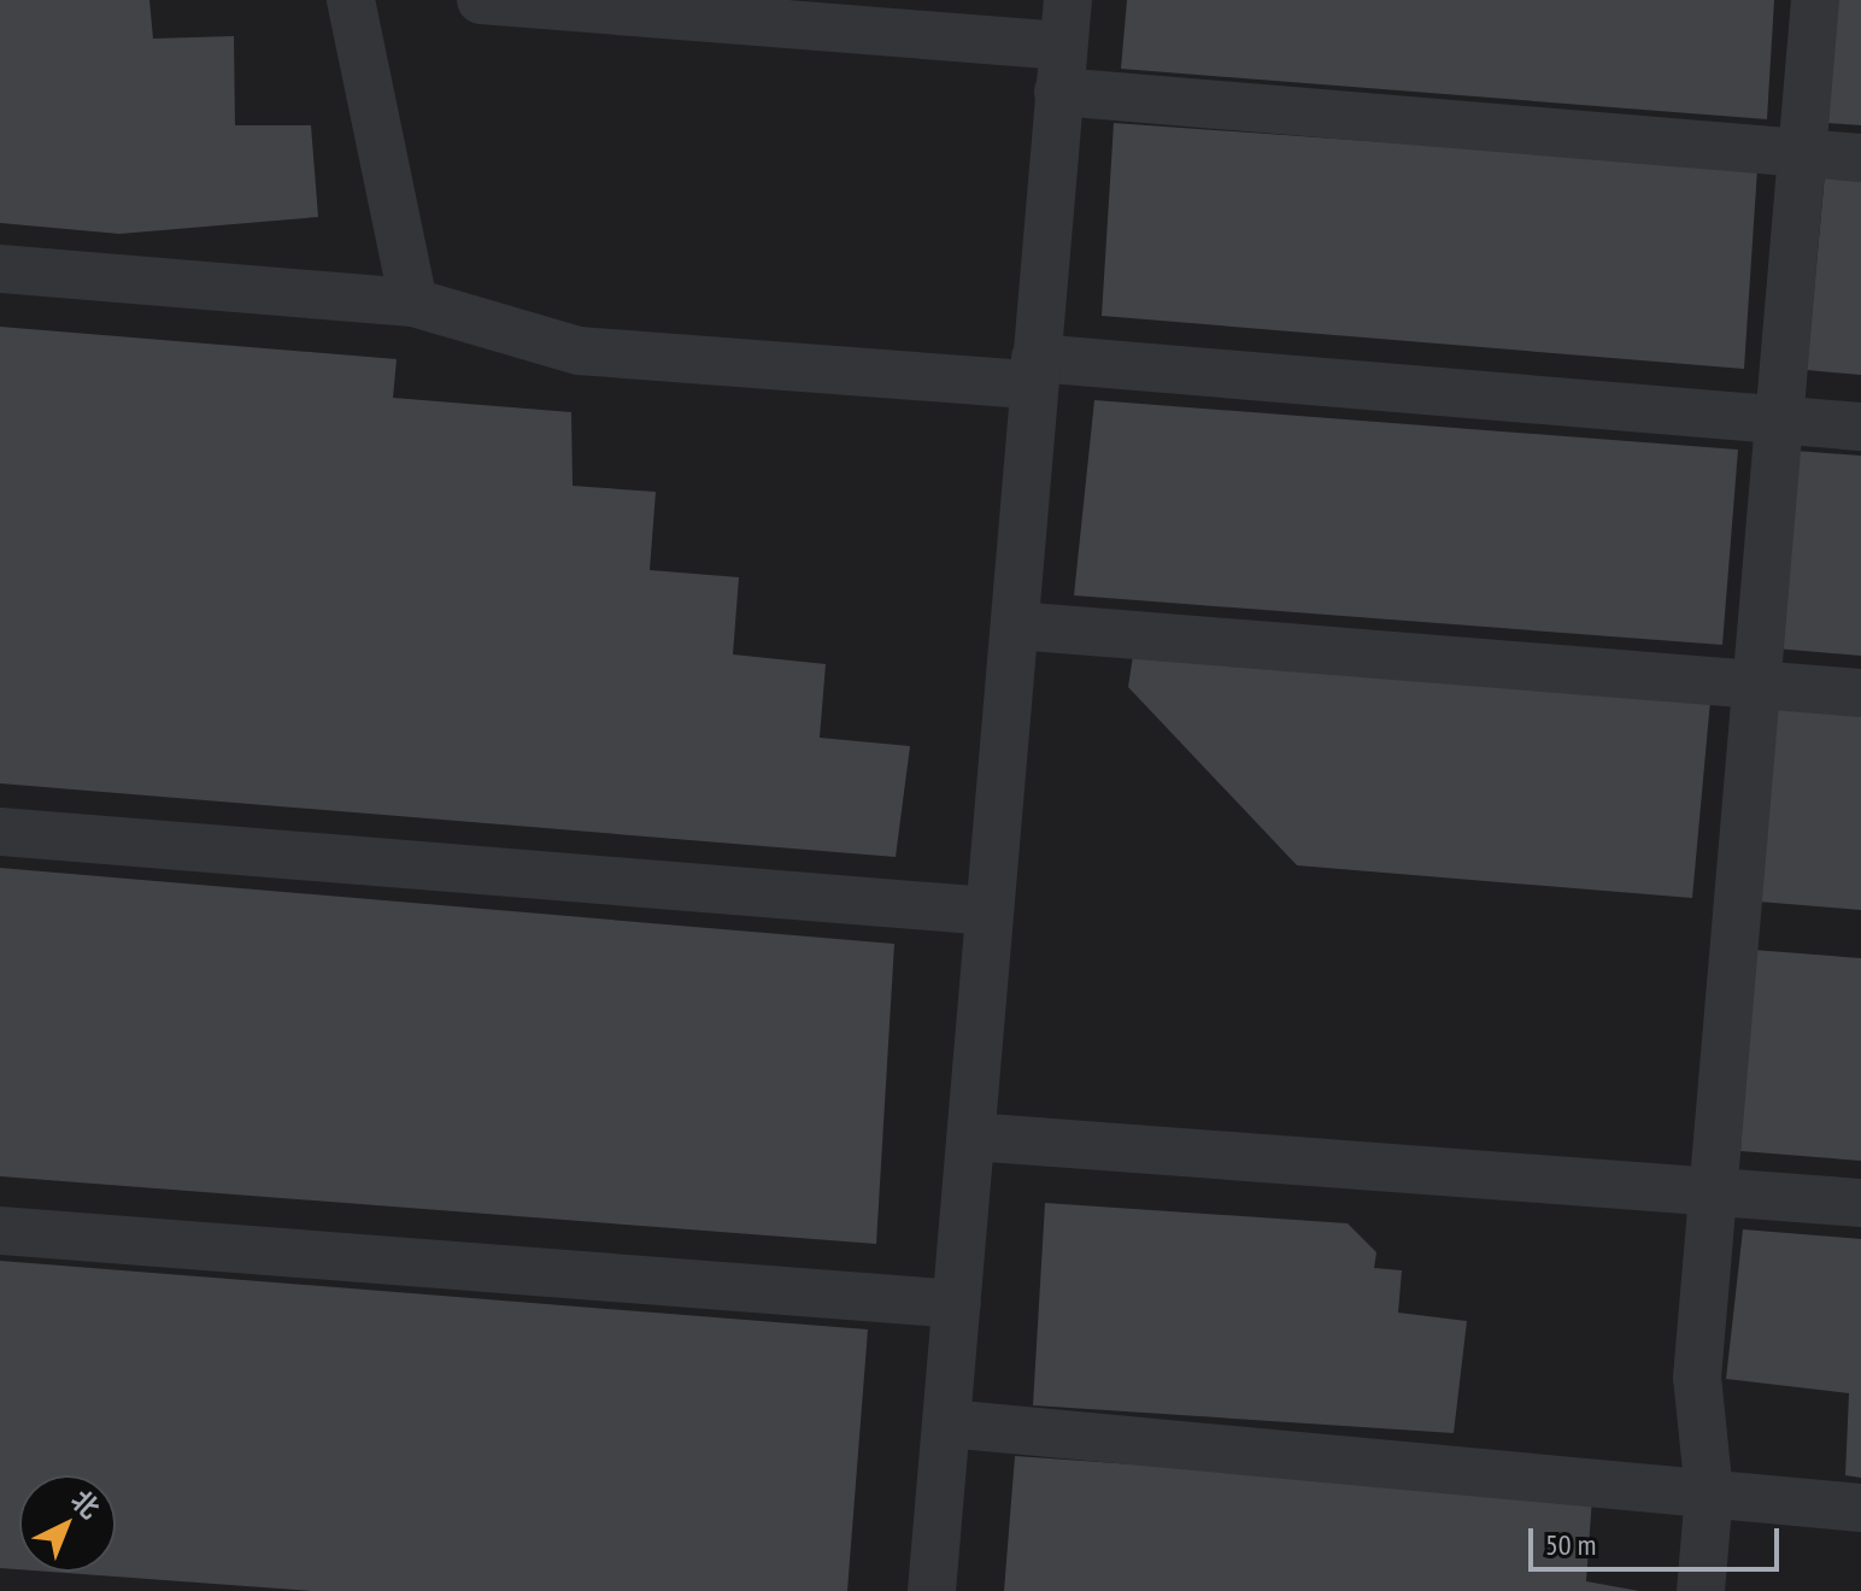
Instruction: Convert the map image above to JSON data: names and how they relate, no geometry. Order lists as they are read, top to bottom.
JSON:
{
  "scale_bar": "50 m",
  "north": "top right"
}
